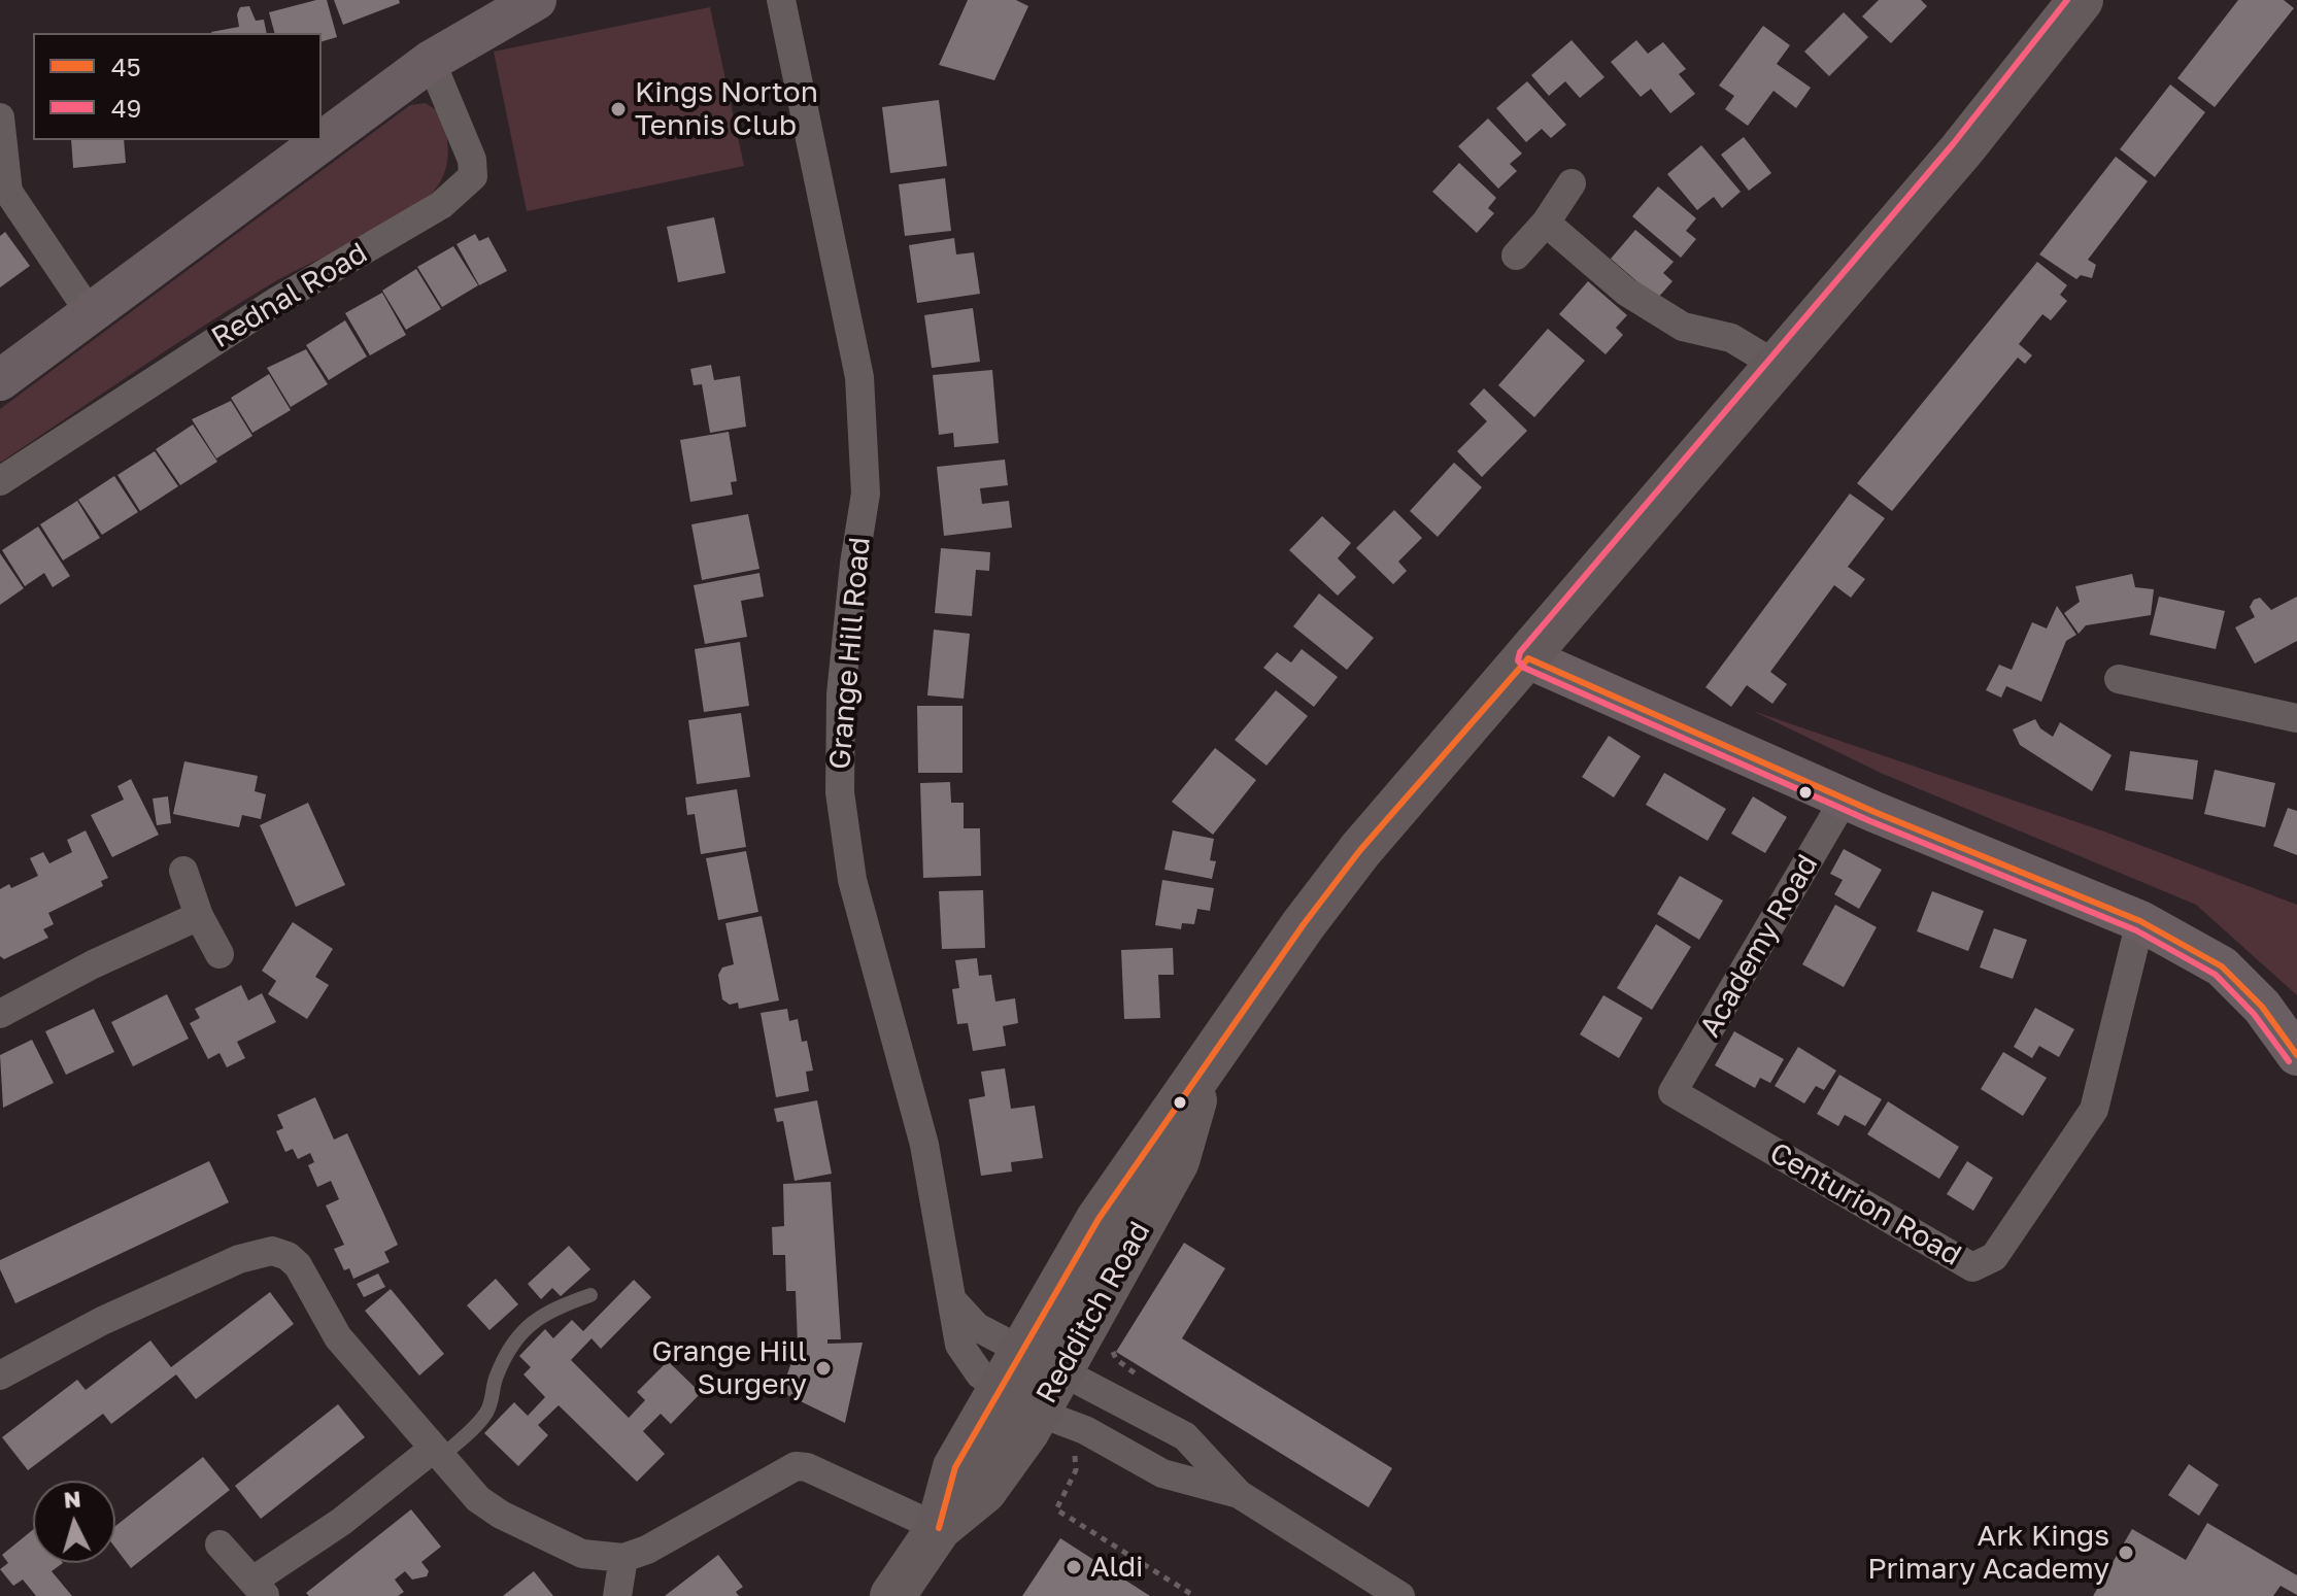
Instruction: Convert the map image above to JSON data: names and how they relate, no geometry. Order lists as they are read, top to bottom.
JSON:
{
  "streets": {
    "highway": ["Redditch Road"],
    "street": [
      "Rednal Road",
      "Grange Hill Road",
      "Academy Road",
      "Centurion Road"
    ]
  },
  "crossings": [
    ["Grange Hill Road", "Redditch Road"],
    ["Academy Road", "Centurion Road"]
  ],
  "places": [
    "Kings Norton Tennis Club",
    "Grange Hill Surgery",
    "Ark Kings Primary Academy",
    "Aldi"
  ],
  "lines": ["transit line 49", "transit line 45"],
  "legend": ["45", "49"],
  "north": "top"
}
